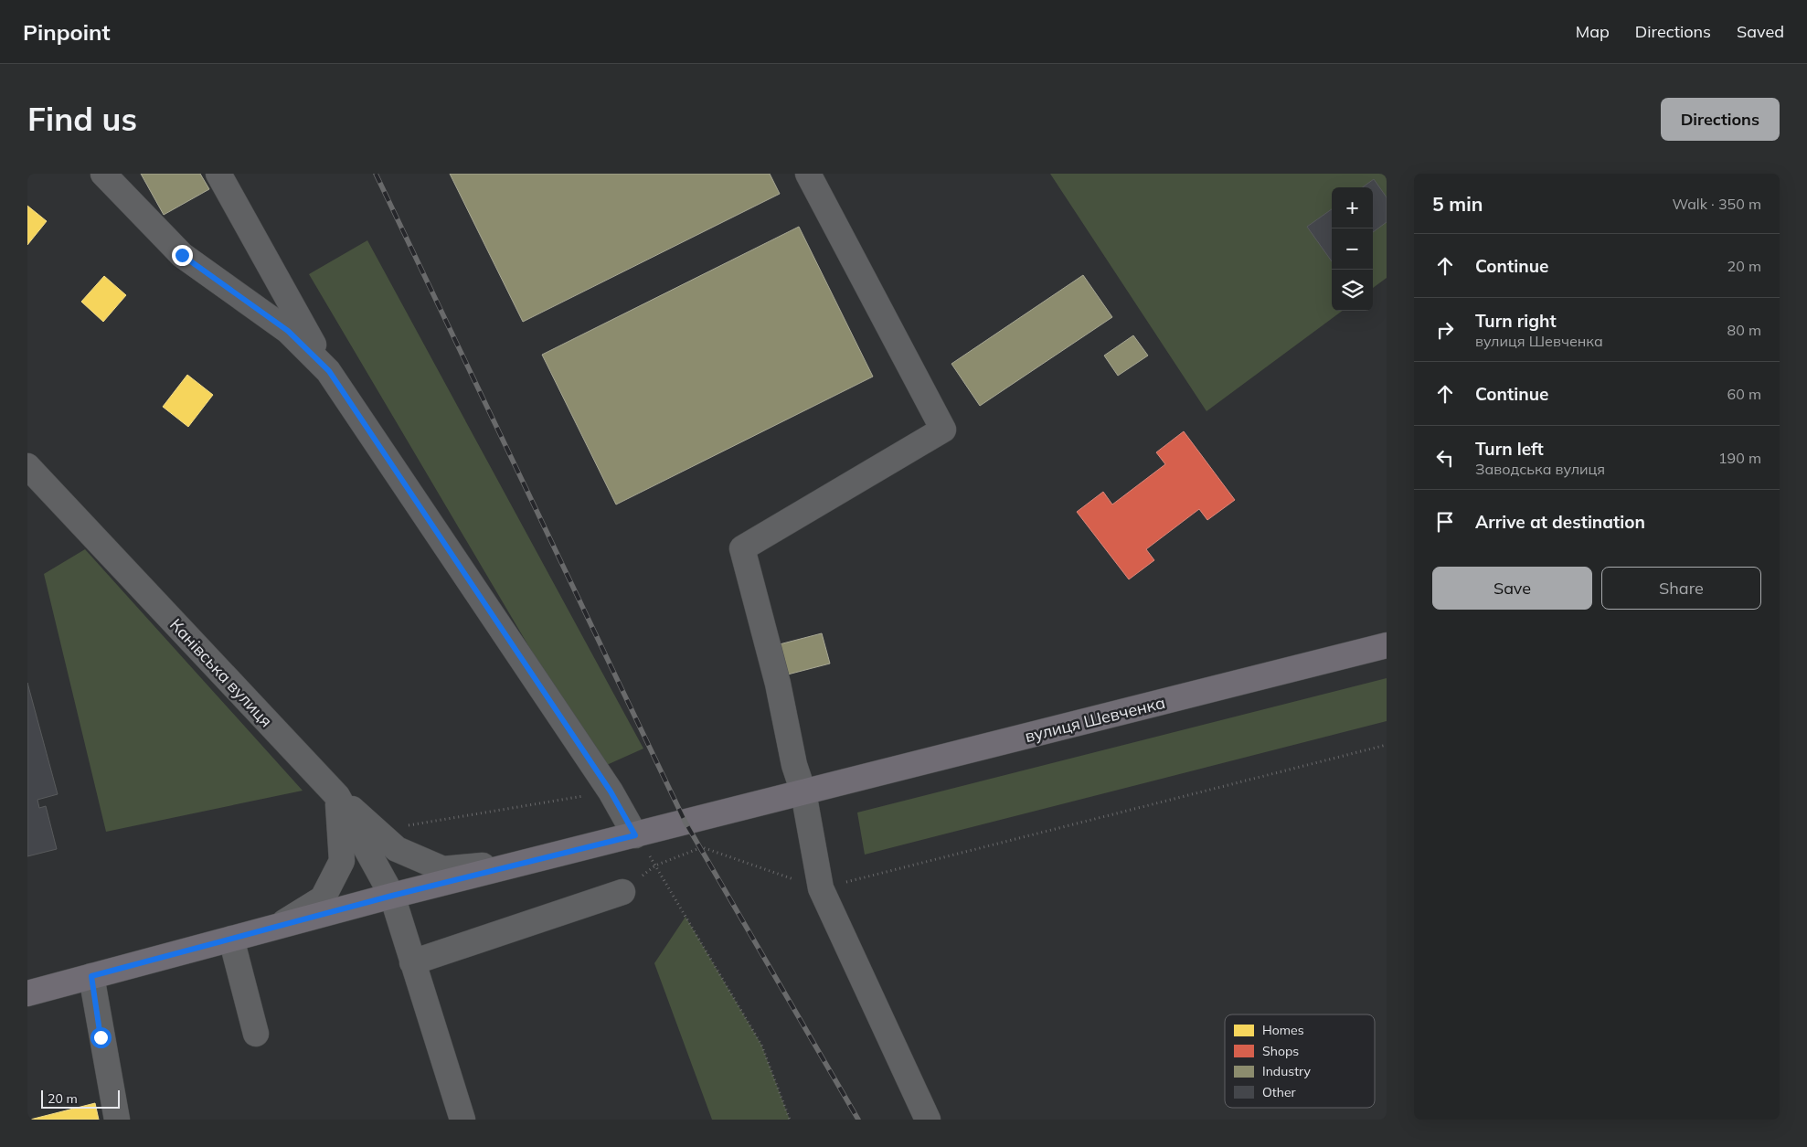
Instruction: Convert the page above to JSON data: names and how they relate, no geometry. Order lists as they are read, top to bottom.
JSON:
{
  "streets": {
    "main road": ["вулиця Шевченка"],
    "street": ["Канівська вулиця"]
  },
  "crossings": [
    ["Канівська вулиця", "вулиця Шевченка"]
  ],
  "legend": [
    "Homes",
    "Shops",
    "Industry",
    "Other"
  ],
  "scale_bar": "20 m",
  "page": {
    "header": "Pinpoint",
    "nav": ["Map", "Directions", "Saved"],
    "buttons": [
      "Directions",
      ["Save", "Share"]
    ],
    "title": "Find us",
    "heading": ["5 min", "Walk · 350 m"],
    "map_buttons": ["+", "−"],
    "list": [
      ["Continue", "20 m"],
      ["Turn right", "вулиця Шевченка", "80 m"],
      ["Continue", "60 m"],
      ["Turn left", "Заводська вулиця", "190 m"],
      "Arrive at destination"
    ],
    "scale": "20 m"
  }
}
